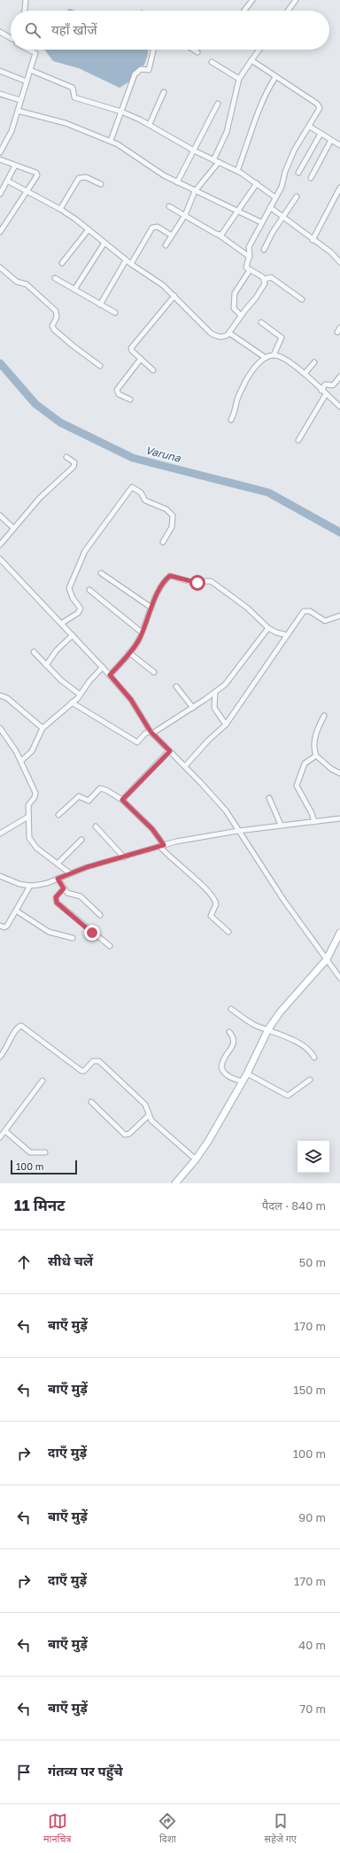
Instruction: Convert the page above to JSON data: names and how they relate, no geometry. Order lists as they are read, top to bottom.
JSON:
{
  "water": ["Varuna"],
  "scale_bar": "100 m",
  "page": {
    "search": "यहाँ खोजें",
    "scale": "100 m",
    "heading": ["11 मिनट", "पैदल · 840 m"],
    "list": [
      ["सीधे चलें", "50 m"],
      ["बाएँ मुड़ें", "170 m"],
      ["बाएँ मुड़ें", "150 m"],
      ["दाएँ मुड़ें", "100 m"],
      ["बाएँ मुड़ें", "90 m"],
      ["दाएँ मुड़ें", "170 m"],
      ["बाएँ मुड़ें", "40 m"],
      ["बाएँ मुड़ें", "70 m"],
      "गंतव्य पर पहुँचे"
    ],
    "nav": ["मानचित्र", "दिशा", "सहेजे गए"]
  }
}
